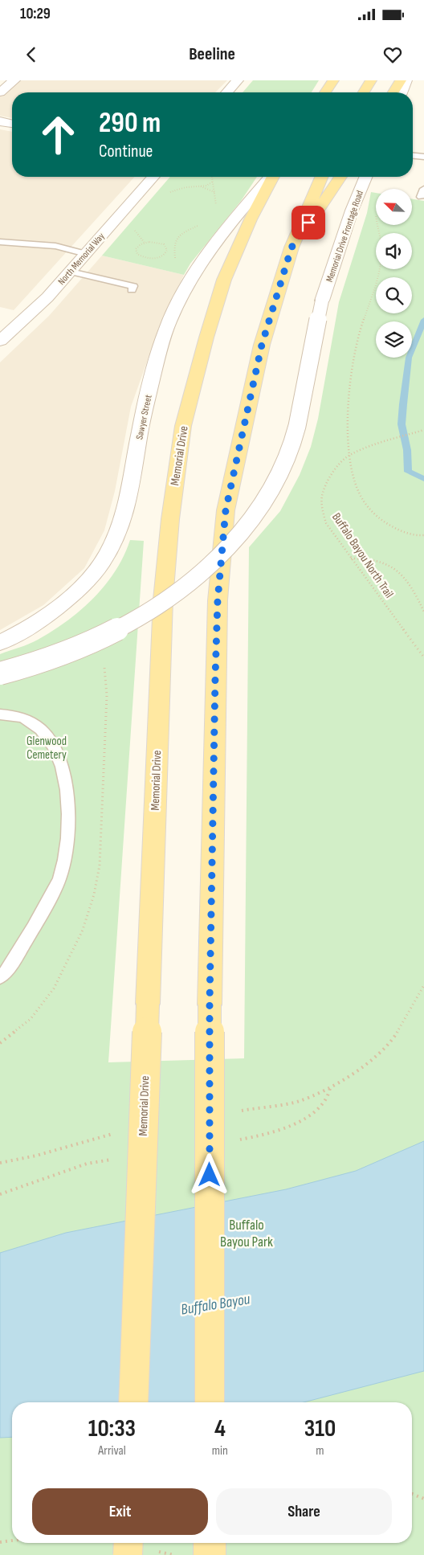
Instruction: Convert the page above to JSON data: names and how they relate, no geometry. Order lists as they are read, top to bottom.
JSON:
{
  "streets": {
    "main road": ["Memorial Drive"],
    "street": ["Memorial Drive Frontage Road", "North Memorial Way", "Sawyer Street"],
    "path": ["Buffalo Bayou North Trail"]
  },
  "water": ["Buffalo Bayou"],
  "parks": ["Glenwood Cemetery", "Buffalo Bayou Park"],
  "north": "top left",
  "page": {
    "status": "10:29",
    "header": "Beeline",
    "turn": ["290 m", "Continue"],
    "eta": [
      "10:33",
      "Arrival",
      "4",
      "min",
      "310",
      "m"
    ],
    "buttons": ["Exit", "Share"]
  }
}
